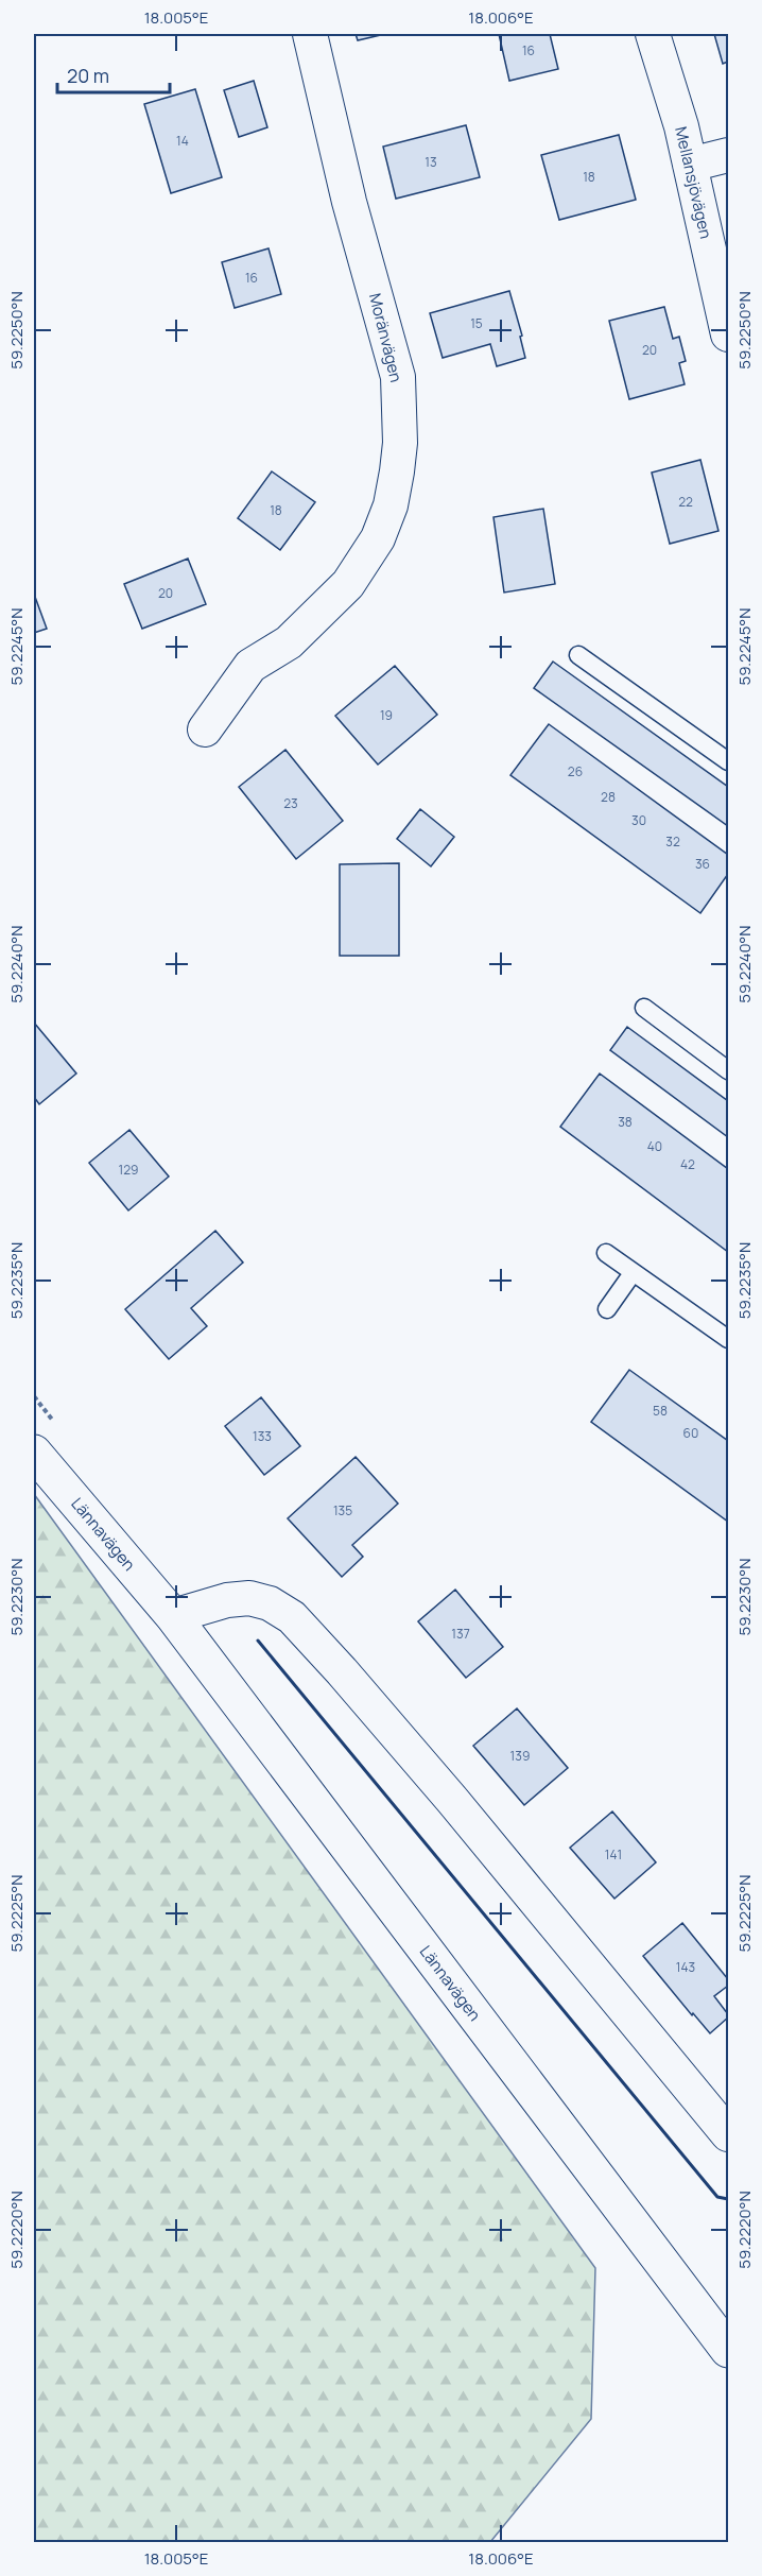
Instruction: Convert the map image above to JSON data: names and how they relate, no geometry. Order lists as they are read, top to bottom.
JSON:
{
  "streets": {
    "main road": ["Lännavägen"],
    "street": ["Mellansjövägen", "Moränvägen"]
  },
  "house_numbers": [
    "16",
    "14",
    "13",
    "18",
    "16",
    "15",
    "20",
    "22",
    "18",
    "20",
    "19",
    "26",
    "28",
    "23",
    "30",
    "32",
    "36",
    "38",
    "40",
    "42",
    "129",
    "58",
    "60",
    "133",
    "135",
    "137",
    "139",
    "141",
    "143"
  ],
  "scale_bar": "20 m",
  "coordinates": [
    "18.005°E",
    "18.006°E",
    "59.2250°N",
    "59.2245°N",
    "59.2240°N",
    "59.2235°N",
    "59.2230°N",
    "59.2225°N",
    "59.2220°N"
  ]
}
